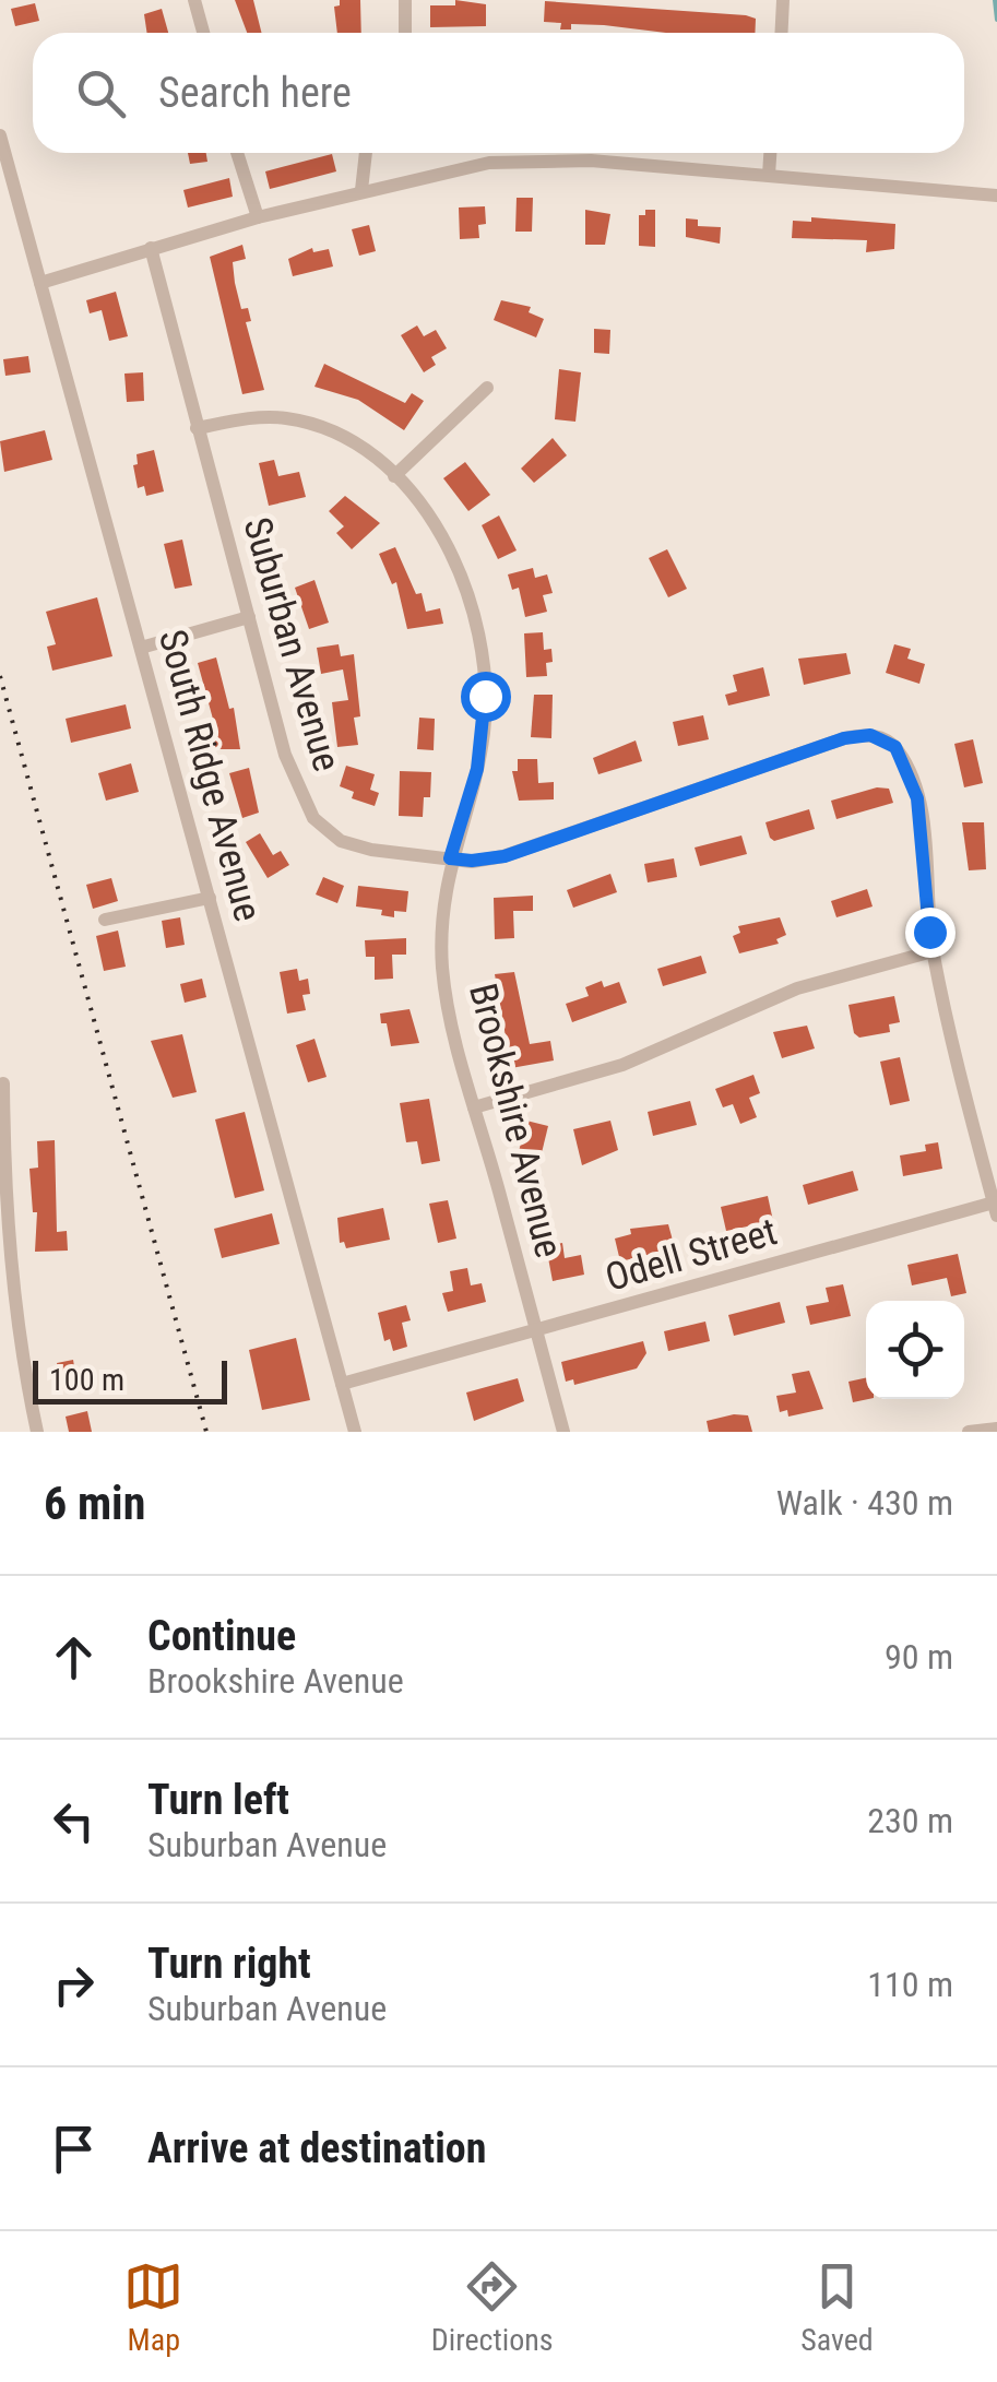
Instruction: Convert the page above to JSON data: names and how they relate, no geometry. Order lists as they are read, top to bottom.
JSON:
{
  "streets": {
    "street": [
      "Suburban Avenue",
      "South Ridge Avenue",
      "Brookshire Avenue",
      "Odell Street"
    ]
  },
  "crossings": [
    ["Suburban Avenue", "Brookshire Avenue"],
    ["Suburban Avenue", "Odell Street"],
    ["South Ridge Avenue", "Odell Street"],
    ["Brookshire Avenue", "Odell Street"]
  ],
  "scale_bar": "100 m",
  "page": {
    "search": "Search here",
    "scale": "100 m",
    "heading": ["6 min", "Walk · 430 m"],
    "list": [
      ["Continue", "Brookshire Avenue", "90 m"],
      ["Turn left", "Suburban Avenue", "230 m"],
      ["Turn right", "Suburban Avenue", "110 m"],
      "Arrive at destination"
    ],
    "nav": ["Map", "Directions", "Saved"]
  }
}
